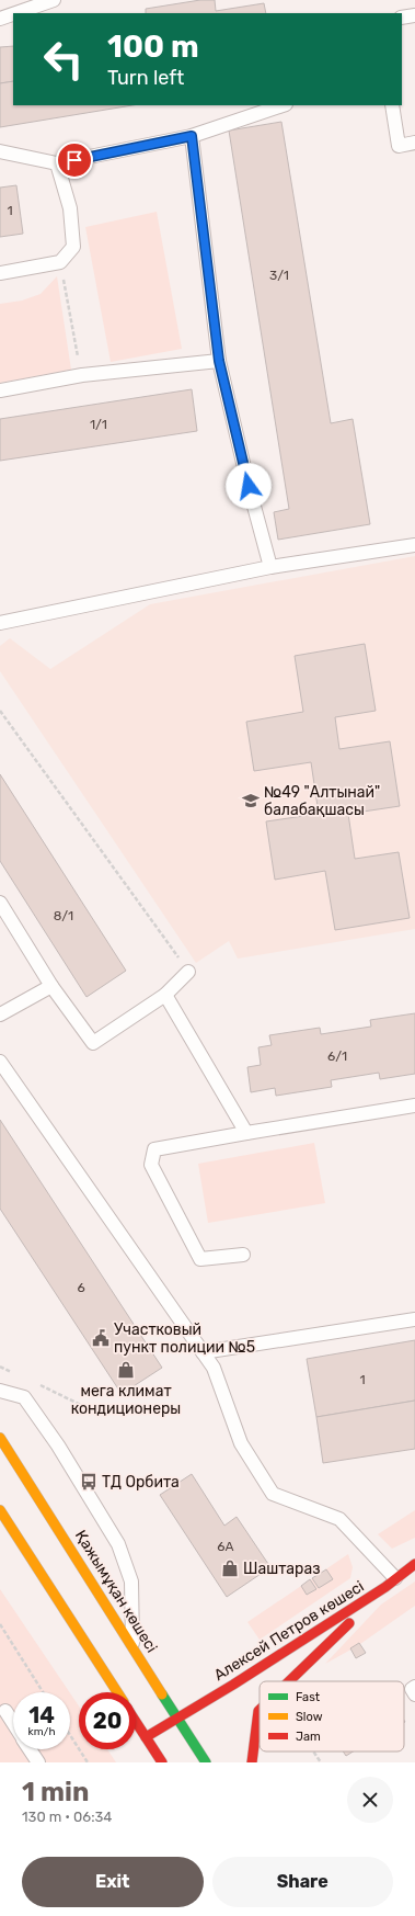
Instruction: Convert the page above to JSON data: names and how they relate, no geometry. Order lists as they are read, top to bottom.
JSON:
{
  "streets": {
    "main road": ["Қажымұқан көшесі", "Алексей Петров көшесі"]
  },
  "crossings": [
    ["Қажымұқан көшесі", "Алексей Петров көшесі"]
  ],
  "places": {
    "school or university": ["№49 \"Алтынай\" балабақшасы"],
    "public building": ["Участковый пункт полиции №5"],
    "shop": ["мега климат кондиционеры", "Шаштараз"],
    "bus stop": ["ТД Орбита"]
  },
  "house_numbers": [
    "1",
    "3/1",
    "1/1",
    "8/1",
    "6/1",
    "6",
    "1",
    "6А"
  ],
  "legend": ["Fast", "Slow", "Jam"],
  "page": {
    "turn": ["100 m", "Turn left"],
    "speed": "14 km/h",
    "limit": "20",
    "heading": ["1 min", "130 m · 06:34"],
    "buttons": ["Exit", "Share"]
  }
}
